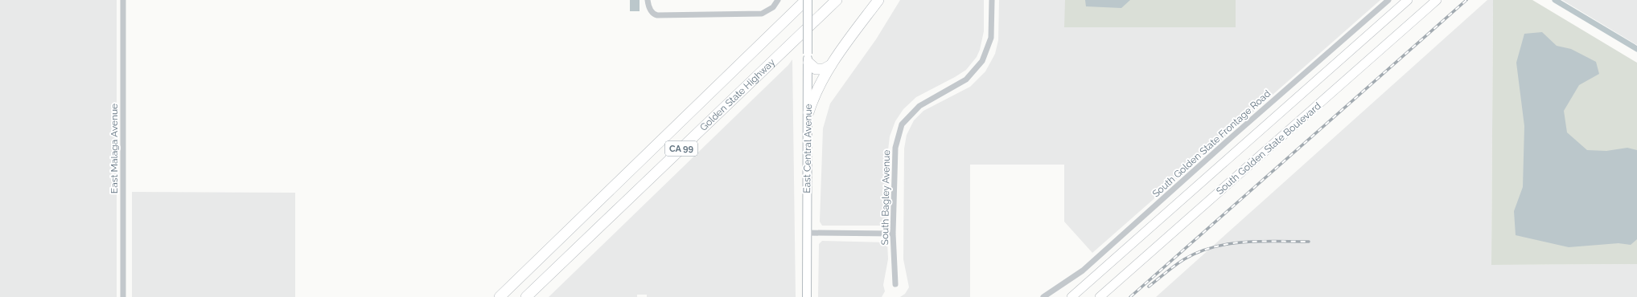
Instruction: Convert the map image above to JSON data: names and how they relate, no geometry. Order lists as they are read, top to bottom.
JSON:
{
  "streets": {
    "highway": ["Golden State Highway", "CA 99"],
    "main road": ["East Central Avenue", "South Golden State Boulevard"],
    "street": ["South Golden State Frontage Road", "East Malaga Avenue", "South Bagley Avenue"]
  },
  "crossings": [
    ["CA 99", "East Central Avenue"]
  ]
}
